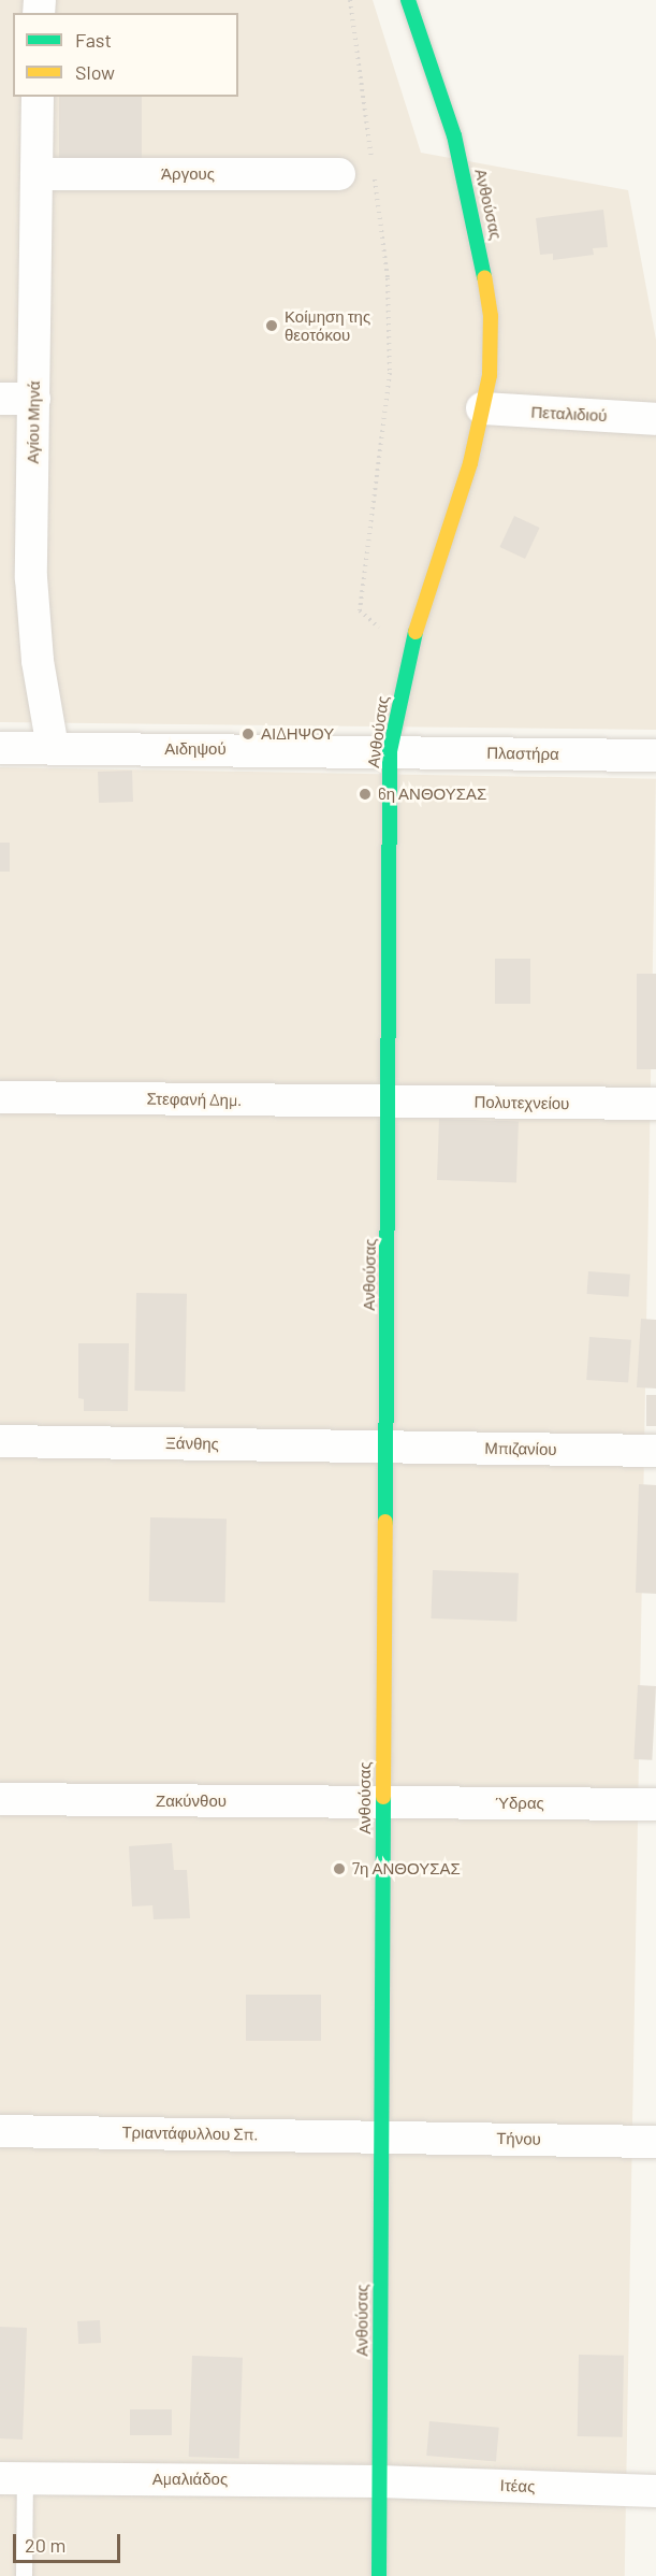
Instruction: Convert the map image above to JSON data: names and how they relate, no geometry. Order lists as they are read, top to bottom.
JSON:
{
  "streets": {
    "street": [
      "Άργους",
      "Ανθούσας",
      "Πεταλιδιού",
      "Αγίου Μηνά",
      "Αιδηψού",
      "Πλαστήρα",
      "Στεφανή Δημ.",
      "Πολυτεχνείου",
      "Ξάνθης",
      "Μπιζανίου",
      "Ζακύνθου",
      "Ύδρας",
      "Τριαντάφυλλου Σπ.",
      "Τήνου",
      "Αμαλιάδος",
      "Ιτέας"
    ]
  },
  "crossings": [
    ["Άργους", "Αγίου Μηνά"],
    ["Ανθούσας", "Πεταλιδιού"],
    ["Ανθούσας", "Αιδηψού"],
    ["Ανθούσας", "Πλαστήρα"],
    ["Ανθούσας", "Στεφανή Δημ."],
    ["Ανθούσας", "Πολυτεχνείου"],
    ["Ανθούσας", "Ξάνθης"],
    ["Ανθούσας", "Μπιζανίου"],
    ["Ανθούσας", "Ζακύνθου"],
    ["Ανθούσας", "Ύδρας"],
    ["Ανθούσας", "Τριαντάφυλλου Σπ."],
    ["Ανθούσας", "Τήνου"],
    ["Ανθούσας", "Αμαλιάδος"],
    ["Ανθούσας", "Ιτέας"],
    ["Αγίου Μηνά", "Αιδηψού"],
    ["Αιδηψού", "Πλαστήρα"],
    ["Στεφανή Δημ.", "Πολυτεχνείου"],
    ["Ξάνθης", "Μπιζανίου"],
    ["Ζακύνθου", "Ύδρας"],
    ["Τριαντάφυλλου Σπ.", "Τήνου"],
    ["Αμαλιάδος", "Ιτέας"]
  ],
  "places": [
    "Κοίμηση της θεοτόκου",
    "ΑΙΔΗΨΟΥ",
    "6η ΑΝΘΟΥΣΑΣ",
    "7η ΑΝΘΟΥΣΑΣ"
  ],
  "legend": ["Fast", "Slow"],
  "scale_bar": "20 m"
}
